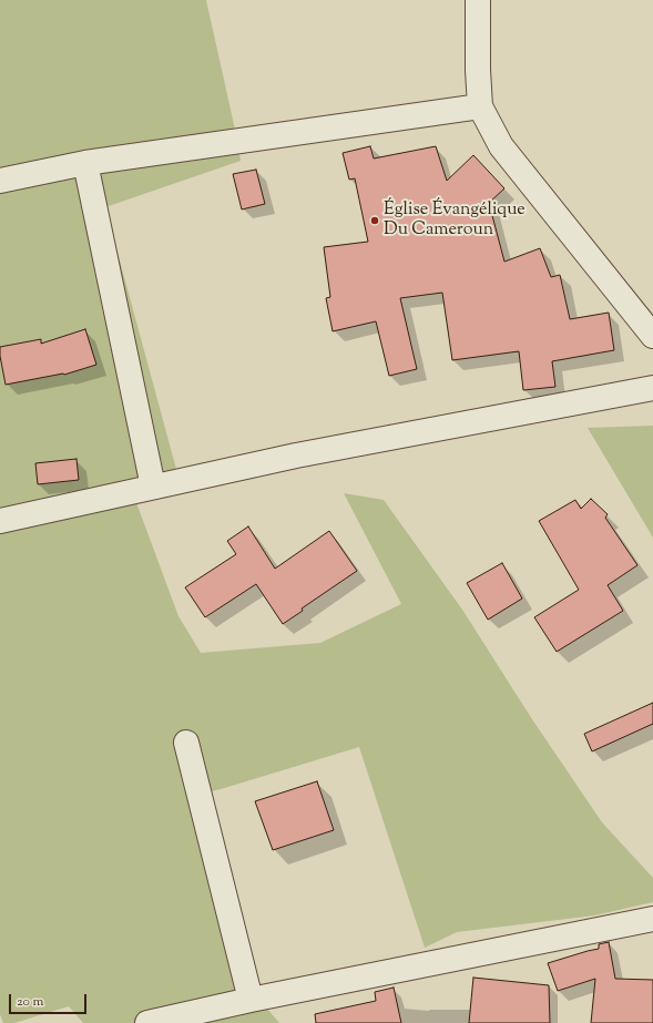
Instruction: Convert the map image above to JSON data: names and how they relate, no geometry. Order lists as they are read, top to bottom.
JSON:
{
  "places": ["Église Évangélique Du Cameroun"],
  "scale_bar": "20 m"
}
